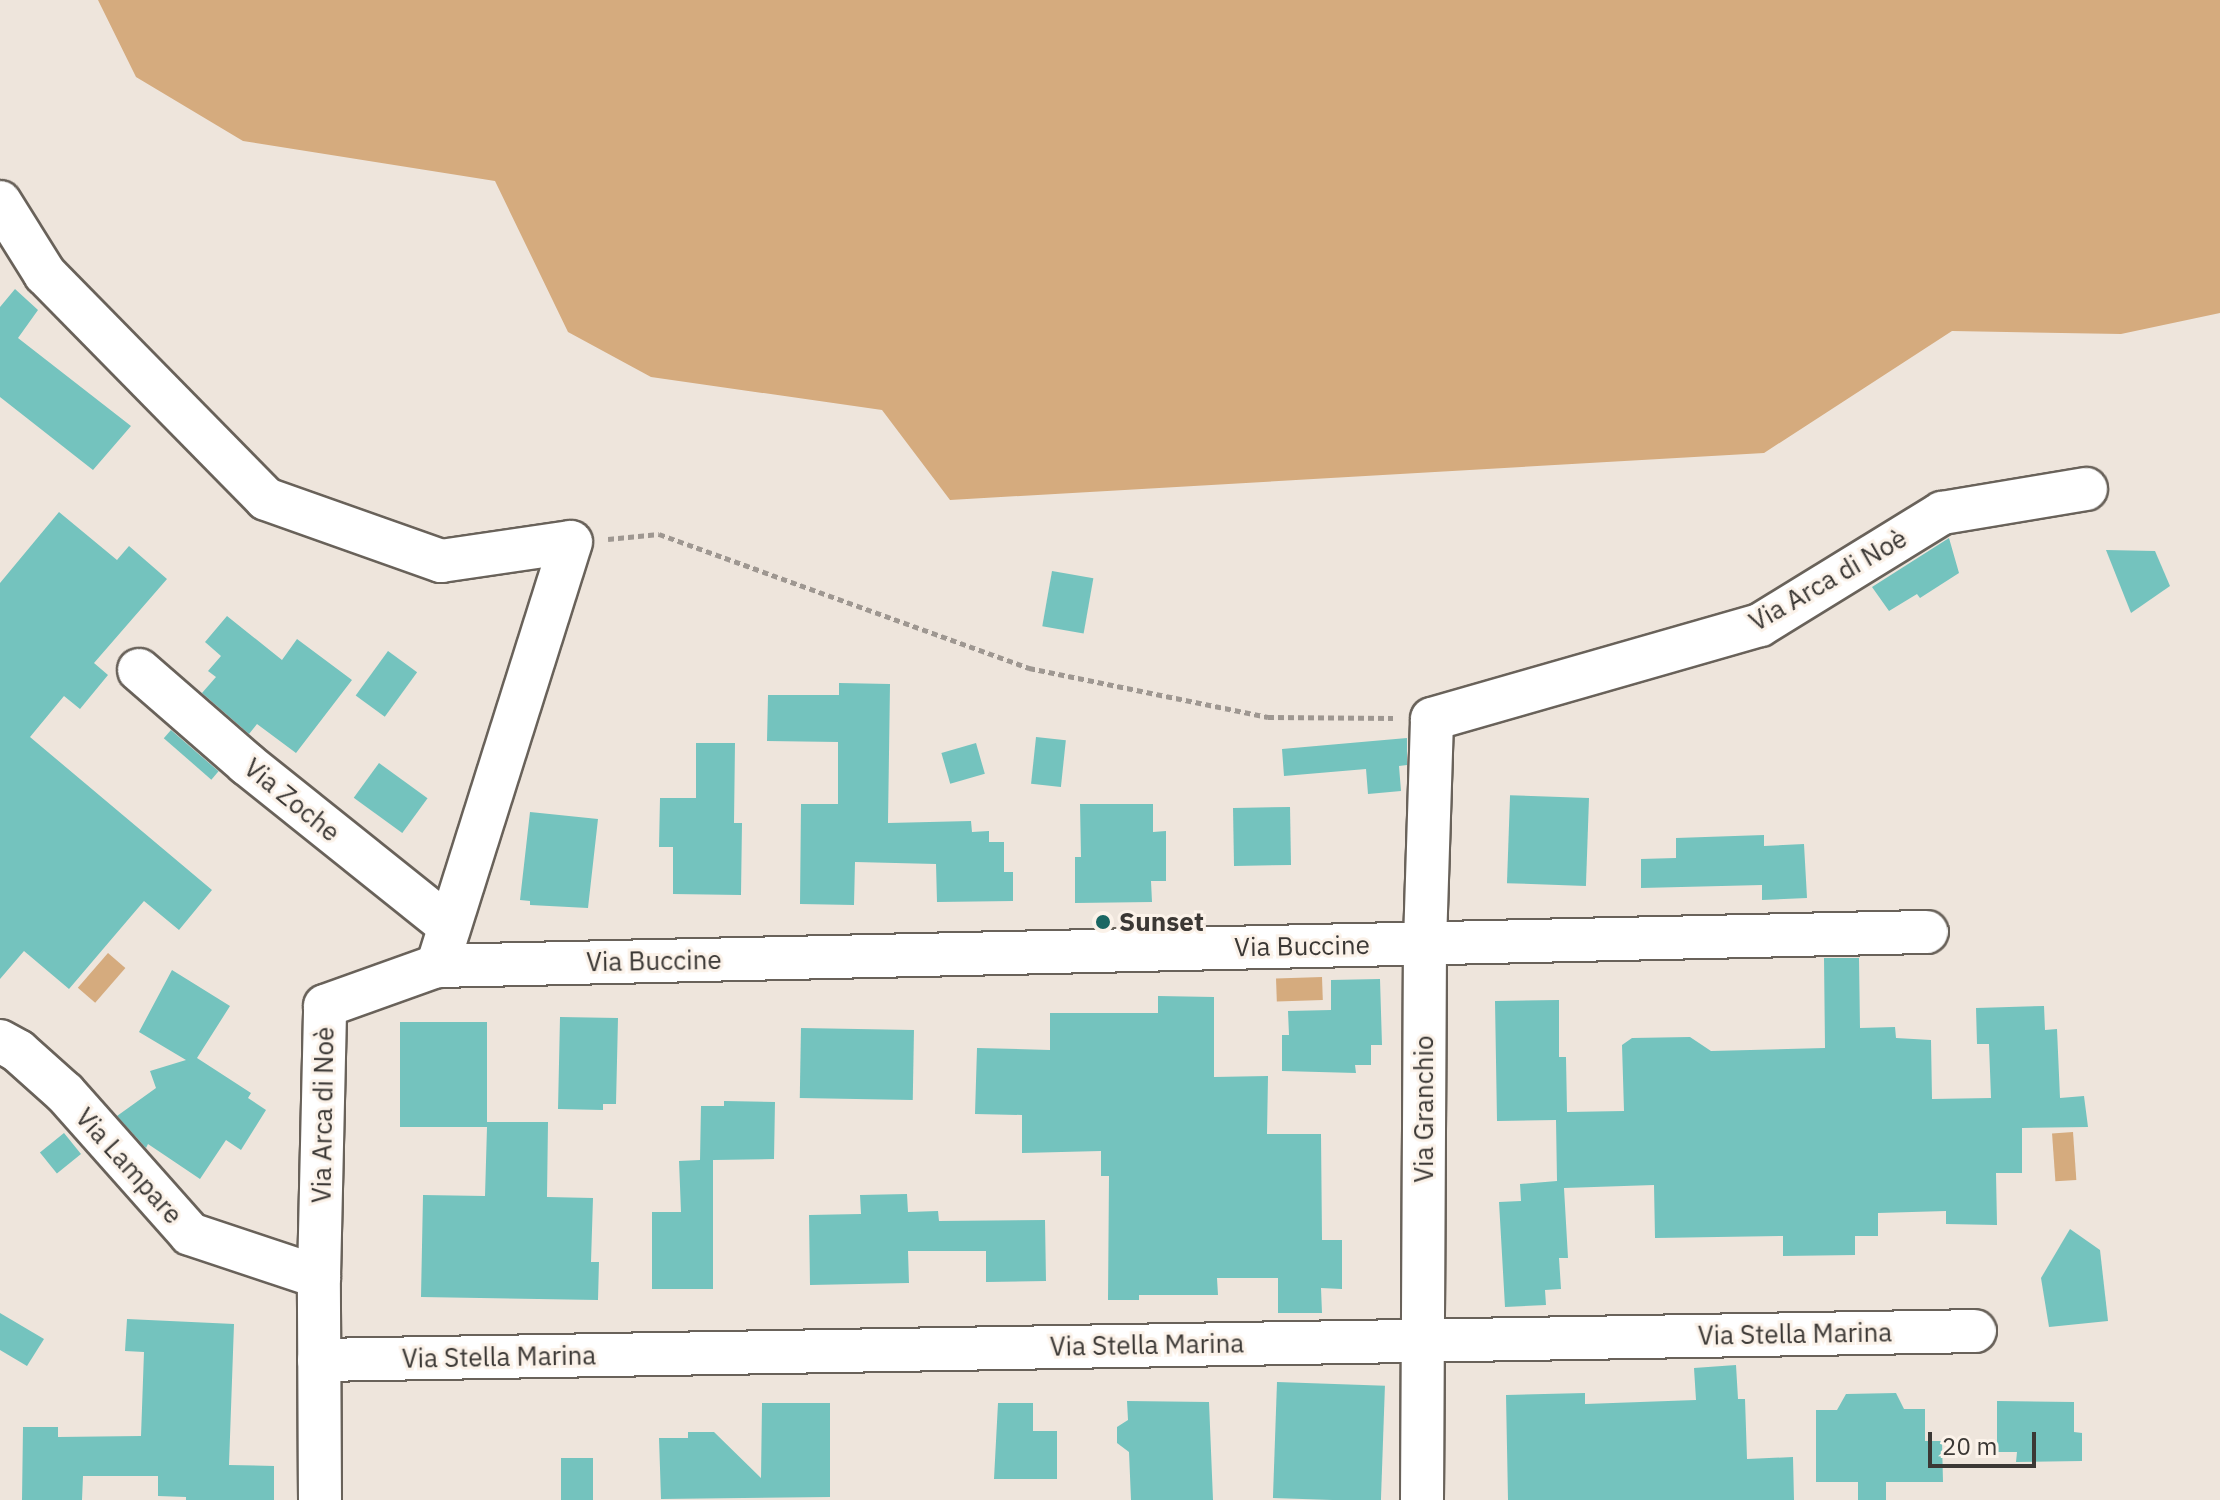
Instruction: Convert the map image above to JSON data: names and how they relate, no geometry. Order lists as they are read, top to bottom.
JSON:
{
  "streets": {
    "street": [
      "Via Arca di Noè",
      "Via Zoche",
      "Via Buccine",
      "Via Granchio",
      "Via Lampare",
      "Via Stella Marina"
    ]
  },
  "crossings": [
    ["Via Arca di Noè", "Via Buccine"],
    ["Via Arca di Noè", "Via Granchio"],
    ["Via Arca di Noè", "Via Lampare"],
    ["Via Arca di Noè", "Via Stella Marina"],
    ["Via Buccine", "Via Granchio"],
    ["Via Granchio", "Via Stella Marina"]
  ],
  "places": ["Sunset"],
  "scale_bar": "20 m"
}
